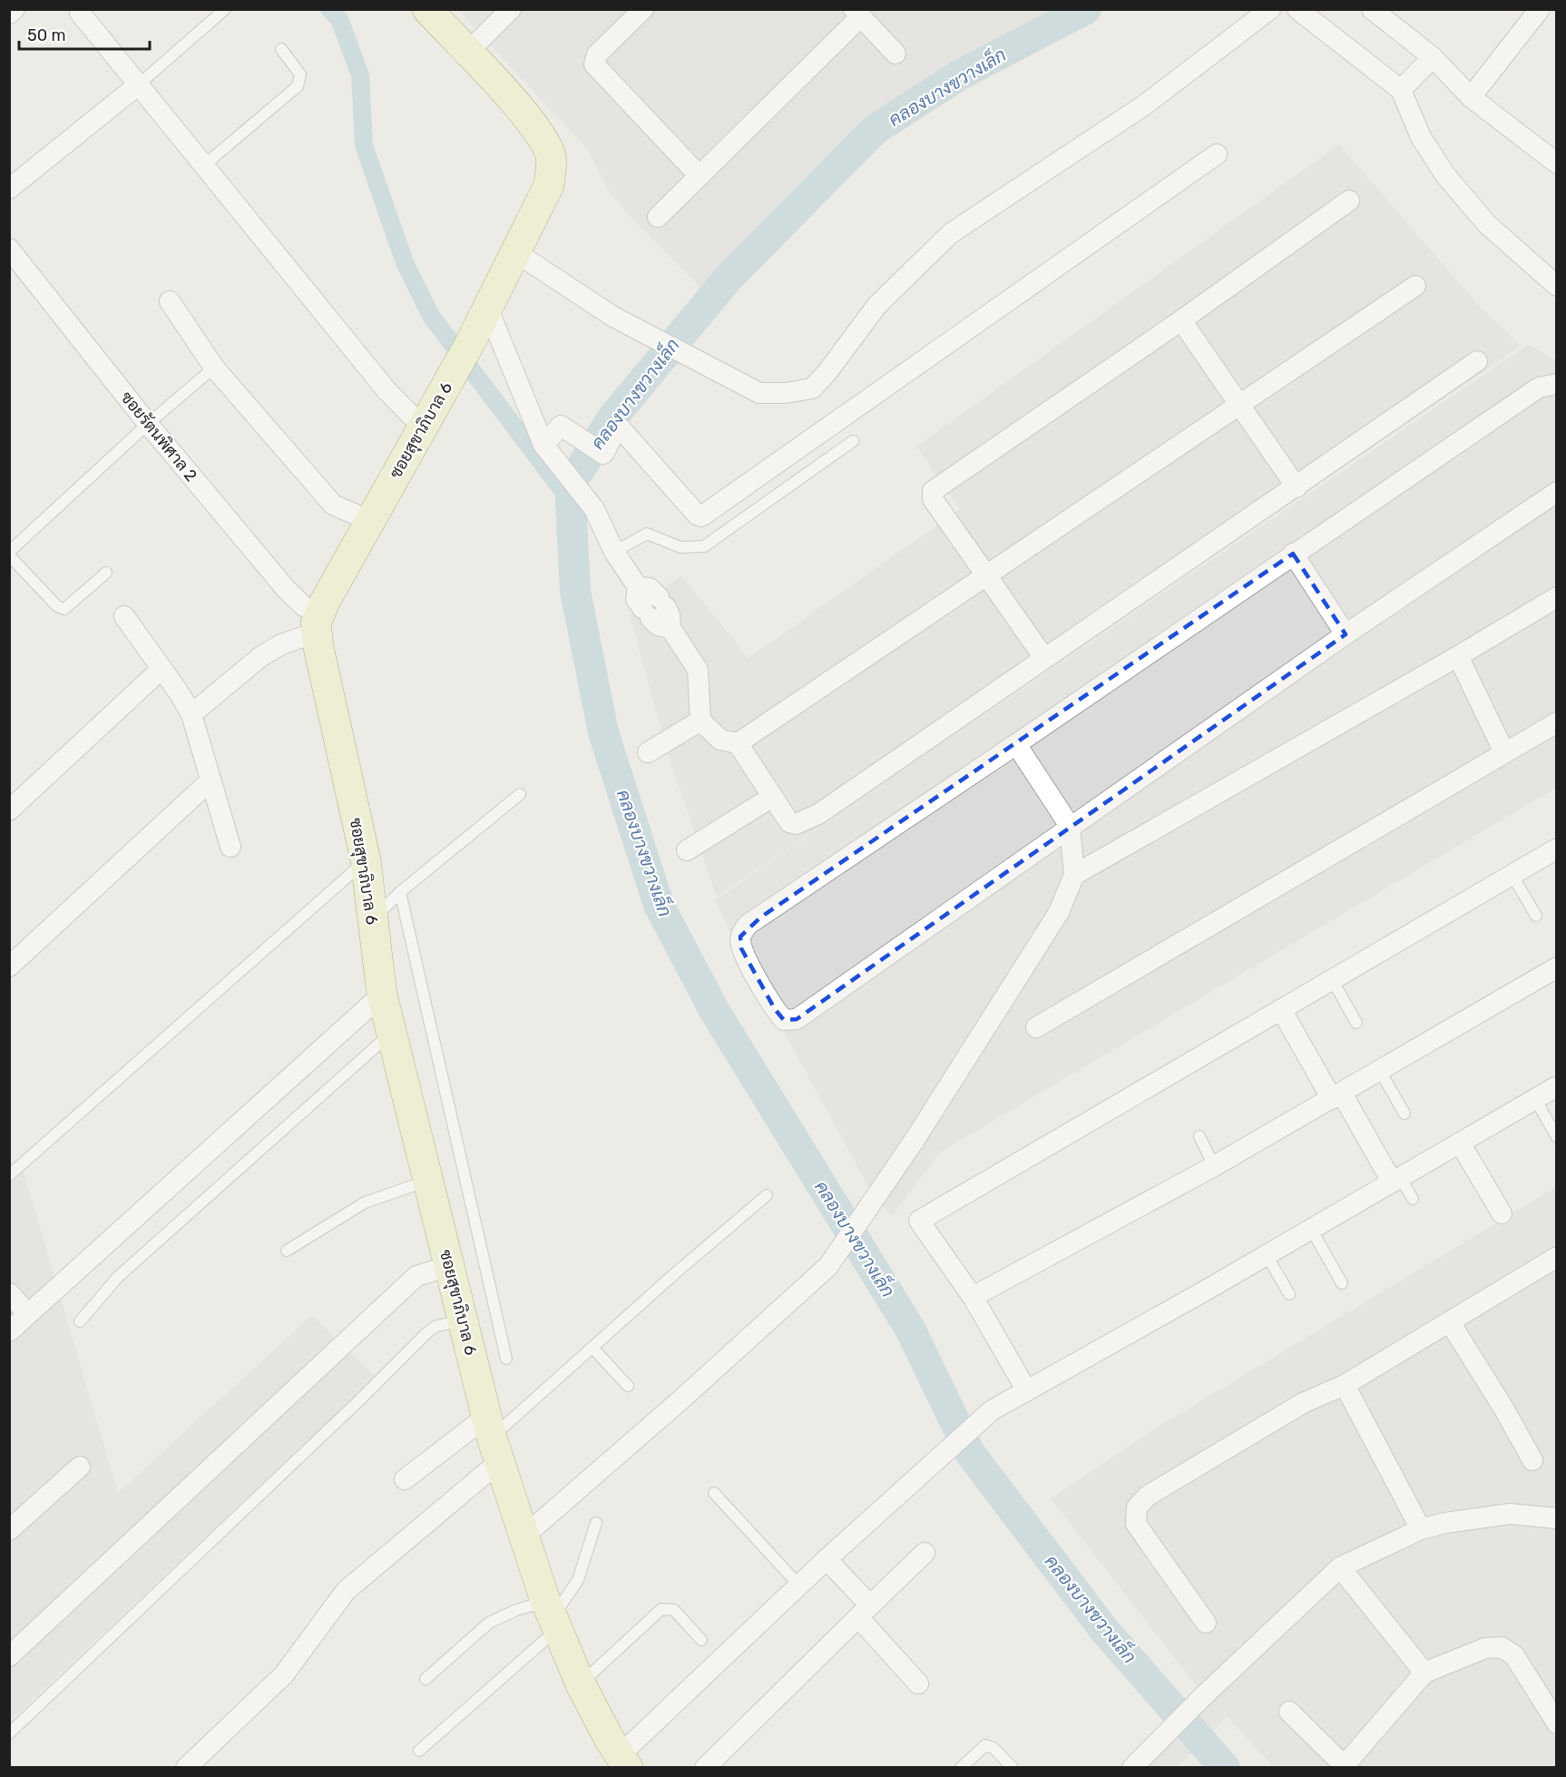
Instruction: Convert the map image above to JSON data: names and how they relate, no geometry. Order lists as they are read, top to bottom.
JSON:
{
  "streets": {
    "street": ["ซอยสุขาภิบาล 6", "ซอยรัตนพิศาล 2"]
  },
  "crossings": [
    ["ซอยสุขาภิบาล 6", "ซอยรัตนพิศาล 2"]
  ],
  "water": ["คลองบางขวางเล็ก"],
  "scale_bar": "50 m"
}
